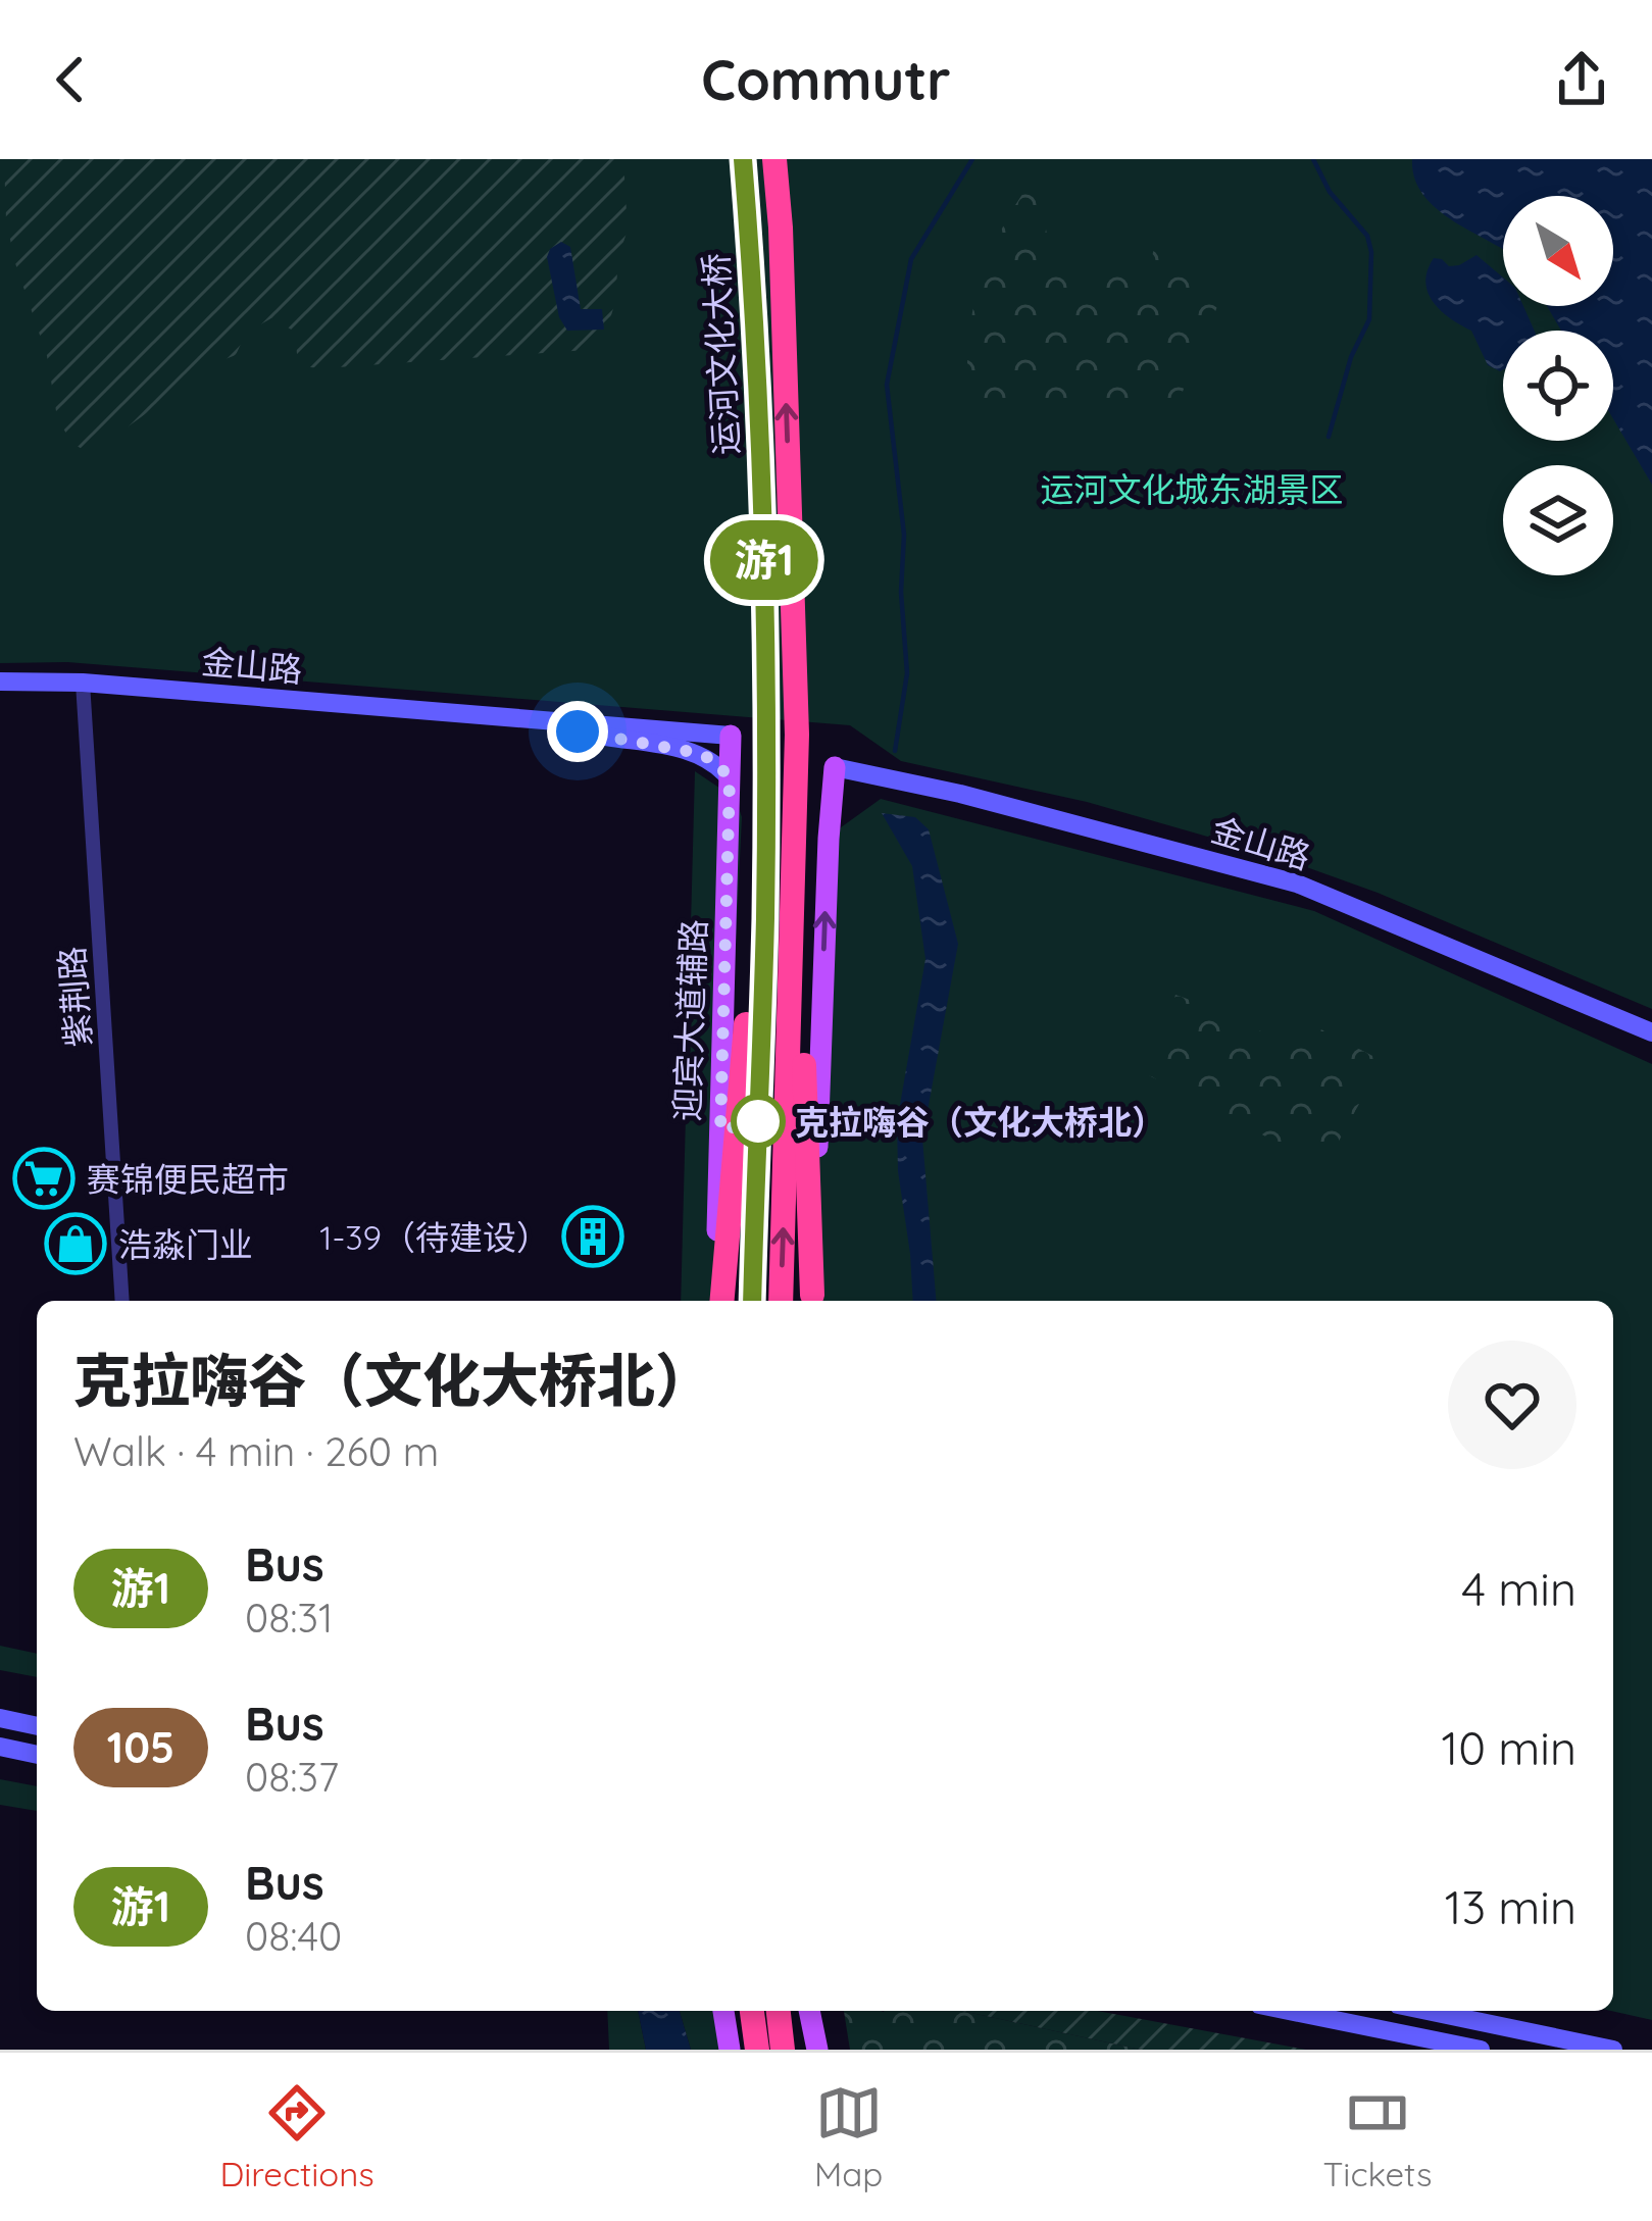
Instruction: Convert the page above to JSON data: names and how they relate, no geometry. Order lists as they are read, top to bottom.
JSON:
{
  "streets": {
    "highway": ["运河文化大桥"],
    "main road": ["迎宾大道辅路"],
    "street": ["金山路", "紫荆路"]
  },
  "crossings": [
    ["金山路", "紫荆路"],
    ["金山路", "迎宾大道辅路"]
  ],
  "parks": ["运河文化城东湖景区"],
  "places": {
    "other": ["克拉嗨谷（文化大桥北）"],
    "supermarket": ["赛锦便民超市"],
    "building": ["1-39（待建设）"],
    "shop": ["浩淼门业"]
  },
  "lines": ["bus line 游1"],
  "north": "bottom right",
  "page": {
    "header": "Commutr",
    "on_map": "游1",
    "heading": ["克拉嗨谷（文化大桥北）", "Walk · 4 min · 260 m"],
    "list": [
      {
        "mark": "游1",
        "name": "Bus",
        "note": "08:31",
        "value": "4 min"
      },
      {
        "mark": "105",
        "name": "Bus",
        "note": "08:37",
        "value": "10 min"
      },
      {
        "mark": "游1",
        "name": "Bus",
        "note": "08:40",
        "value": "13 min"
      }
    ],
    "tabs": ["Directions", "Map", "Tickets"]
  }
}
